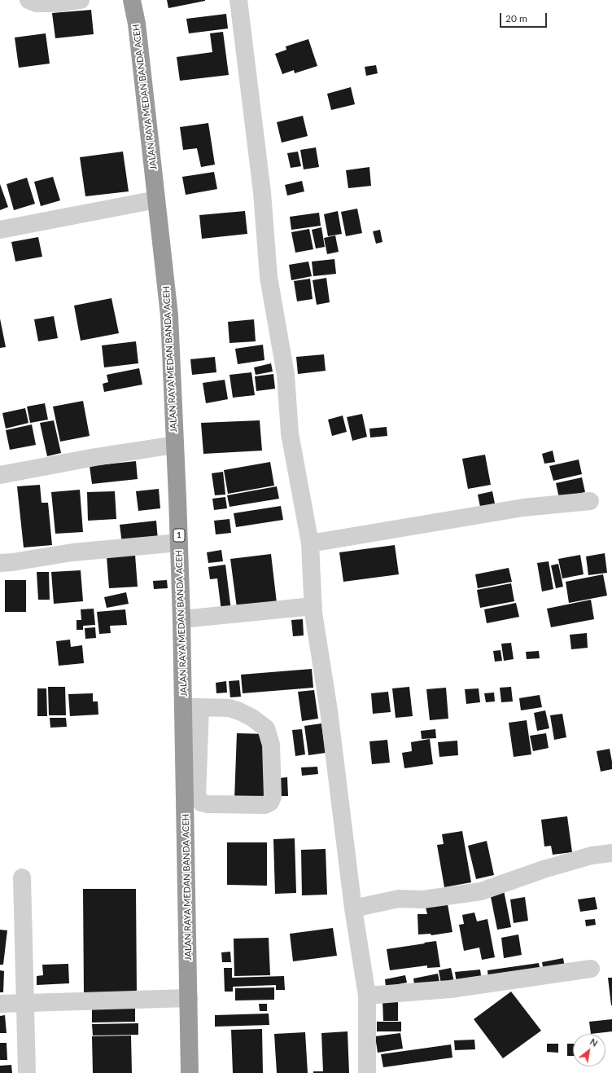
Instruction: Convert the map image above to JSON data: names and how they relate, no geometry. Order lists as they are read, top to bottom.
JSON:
{
  "streets": {
    "highway": ["JALAN RAYA MEDAN BANDA ACEH", "1"]
  },
  "scale_bar": "20 m",
  "north": "top right"
}
